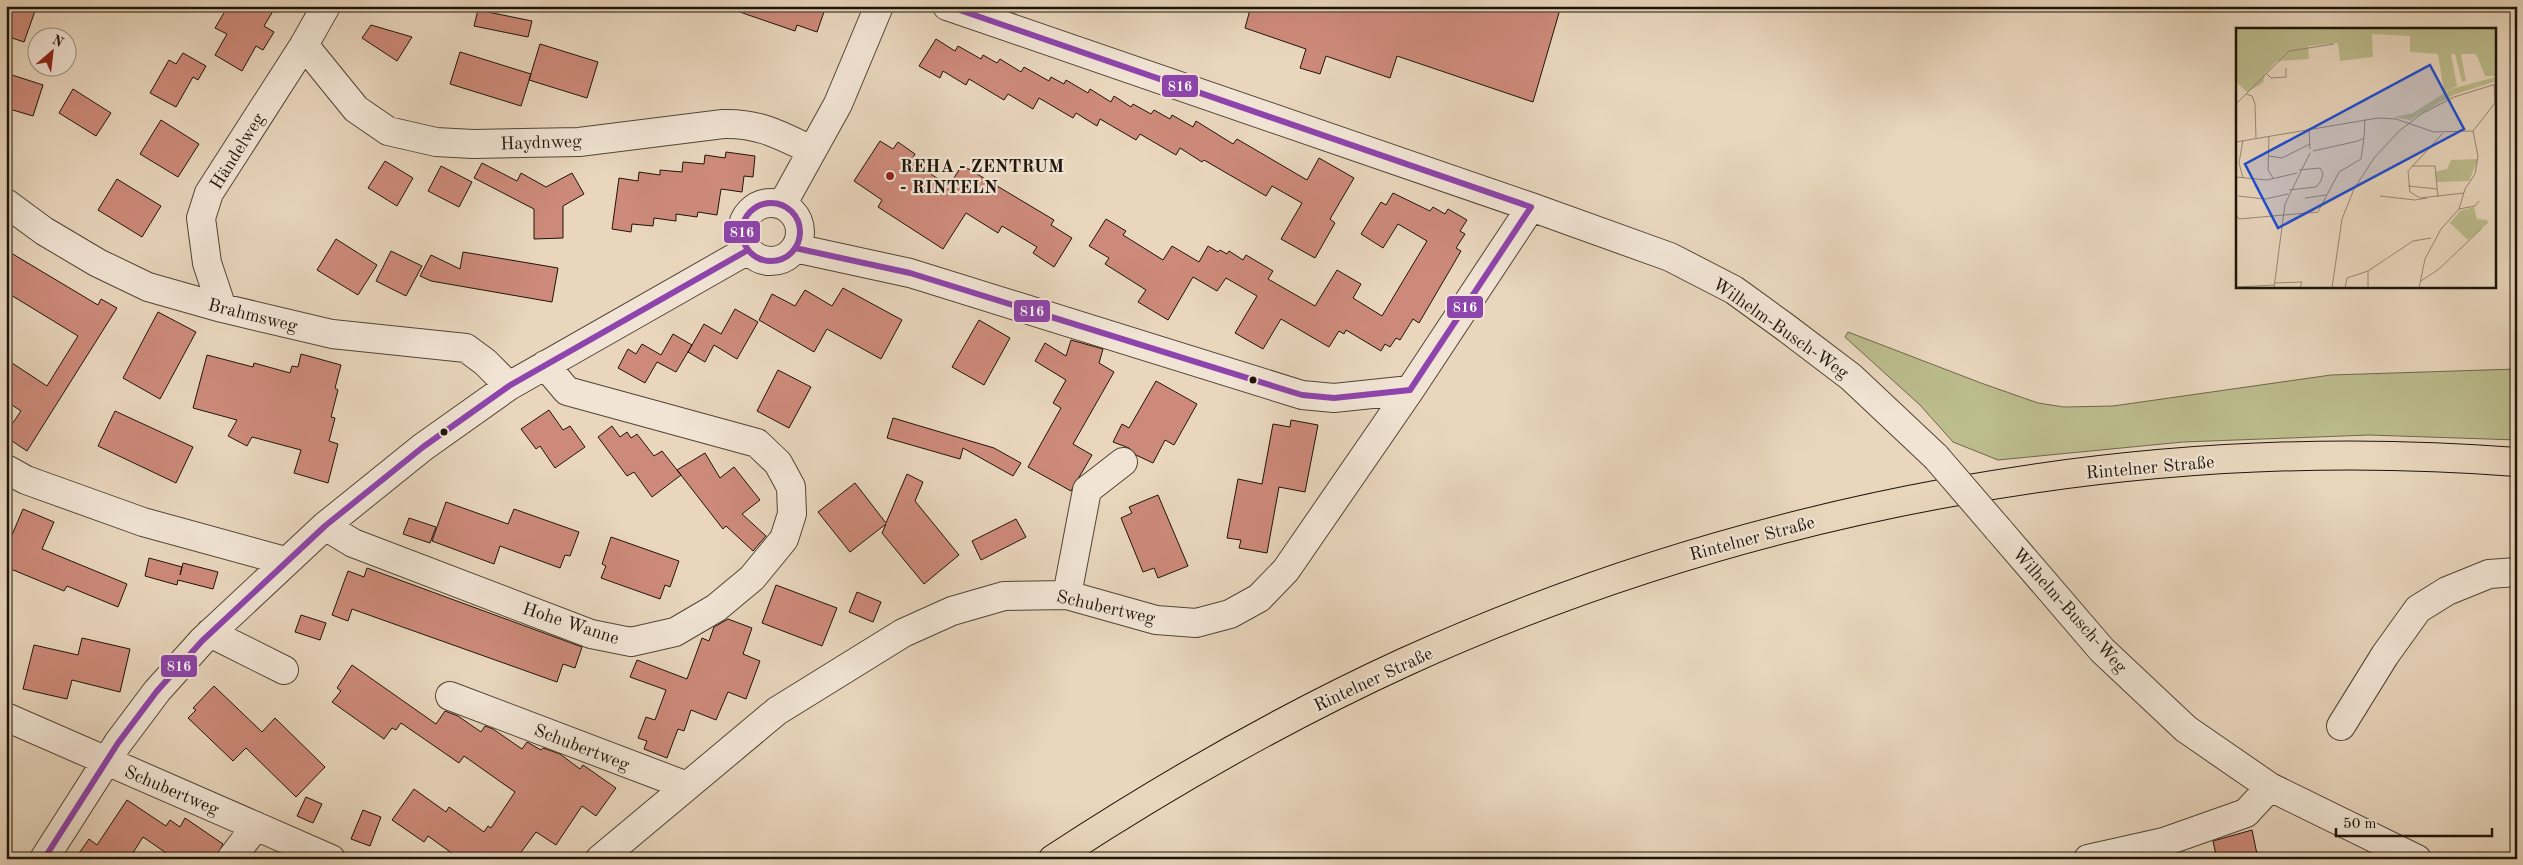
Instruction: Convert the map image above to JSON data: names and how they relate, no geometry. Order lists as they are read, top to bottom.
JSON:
{
  "streets": {
    "main road": ["Rintelner Straße"],
    "street": [
      "Haydnweg",
      "Händelweg",
      "Brahmsweg",
      "Wilhelm-Busch-Weg",
      "Schubertweg",
      "Hohe Wanne"
    ]
  },
  "crossings": [
    ["Haydnweg", "Händelweg"],
    ["Händelweg", "Brahmsweg"],
    ["Wilhelm-Busch-Weg", "Schubertweg"]
  ],
  "places": ["REHA - ZENTRUM - RINTELN"],
  "lines": ["transit line 816"],
  "scale_bar": "50 m",
  "north": "top right"
}
